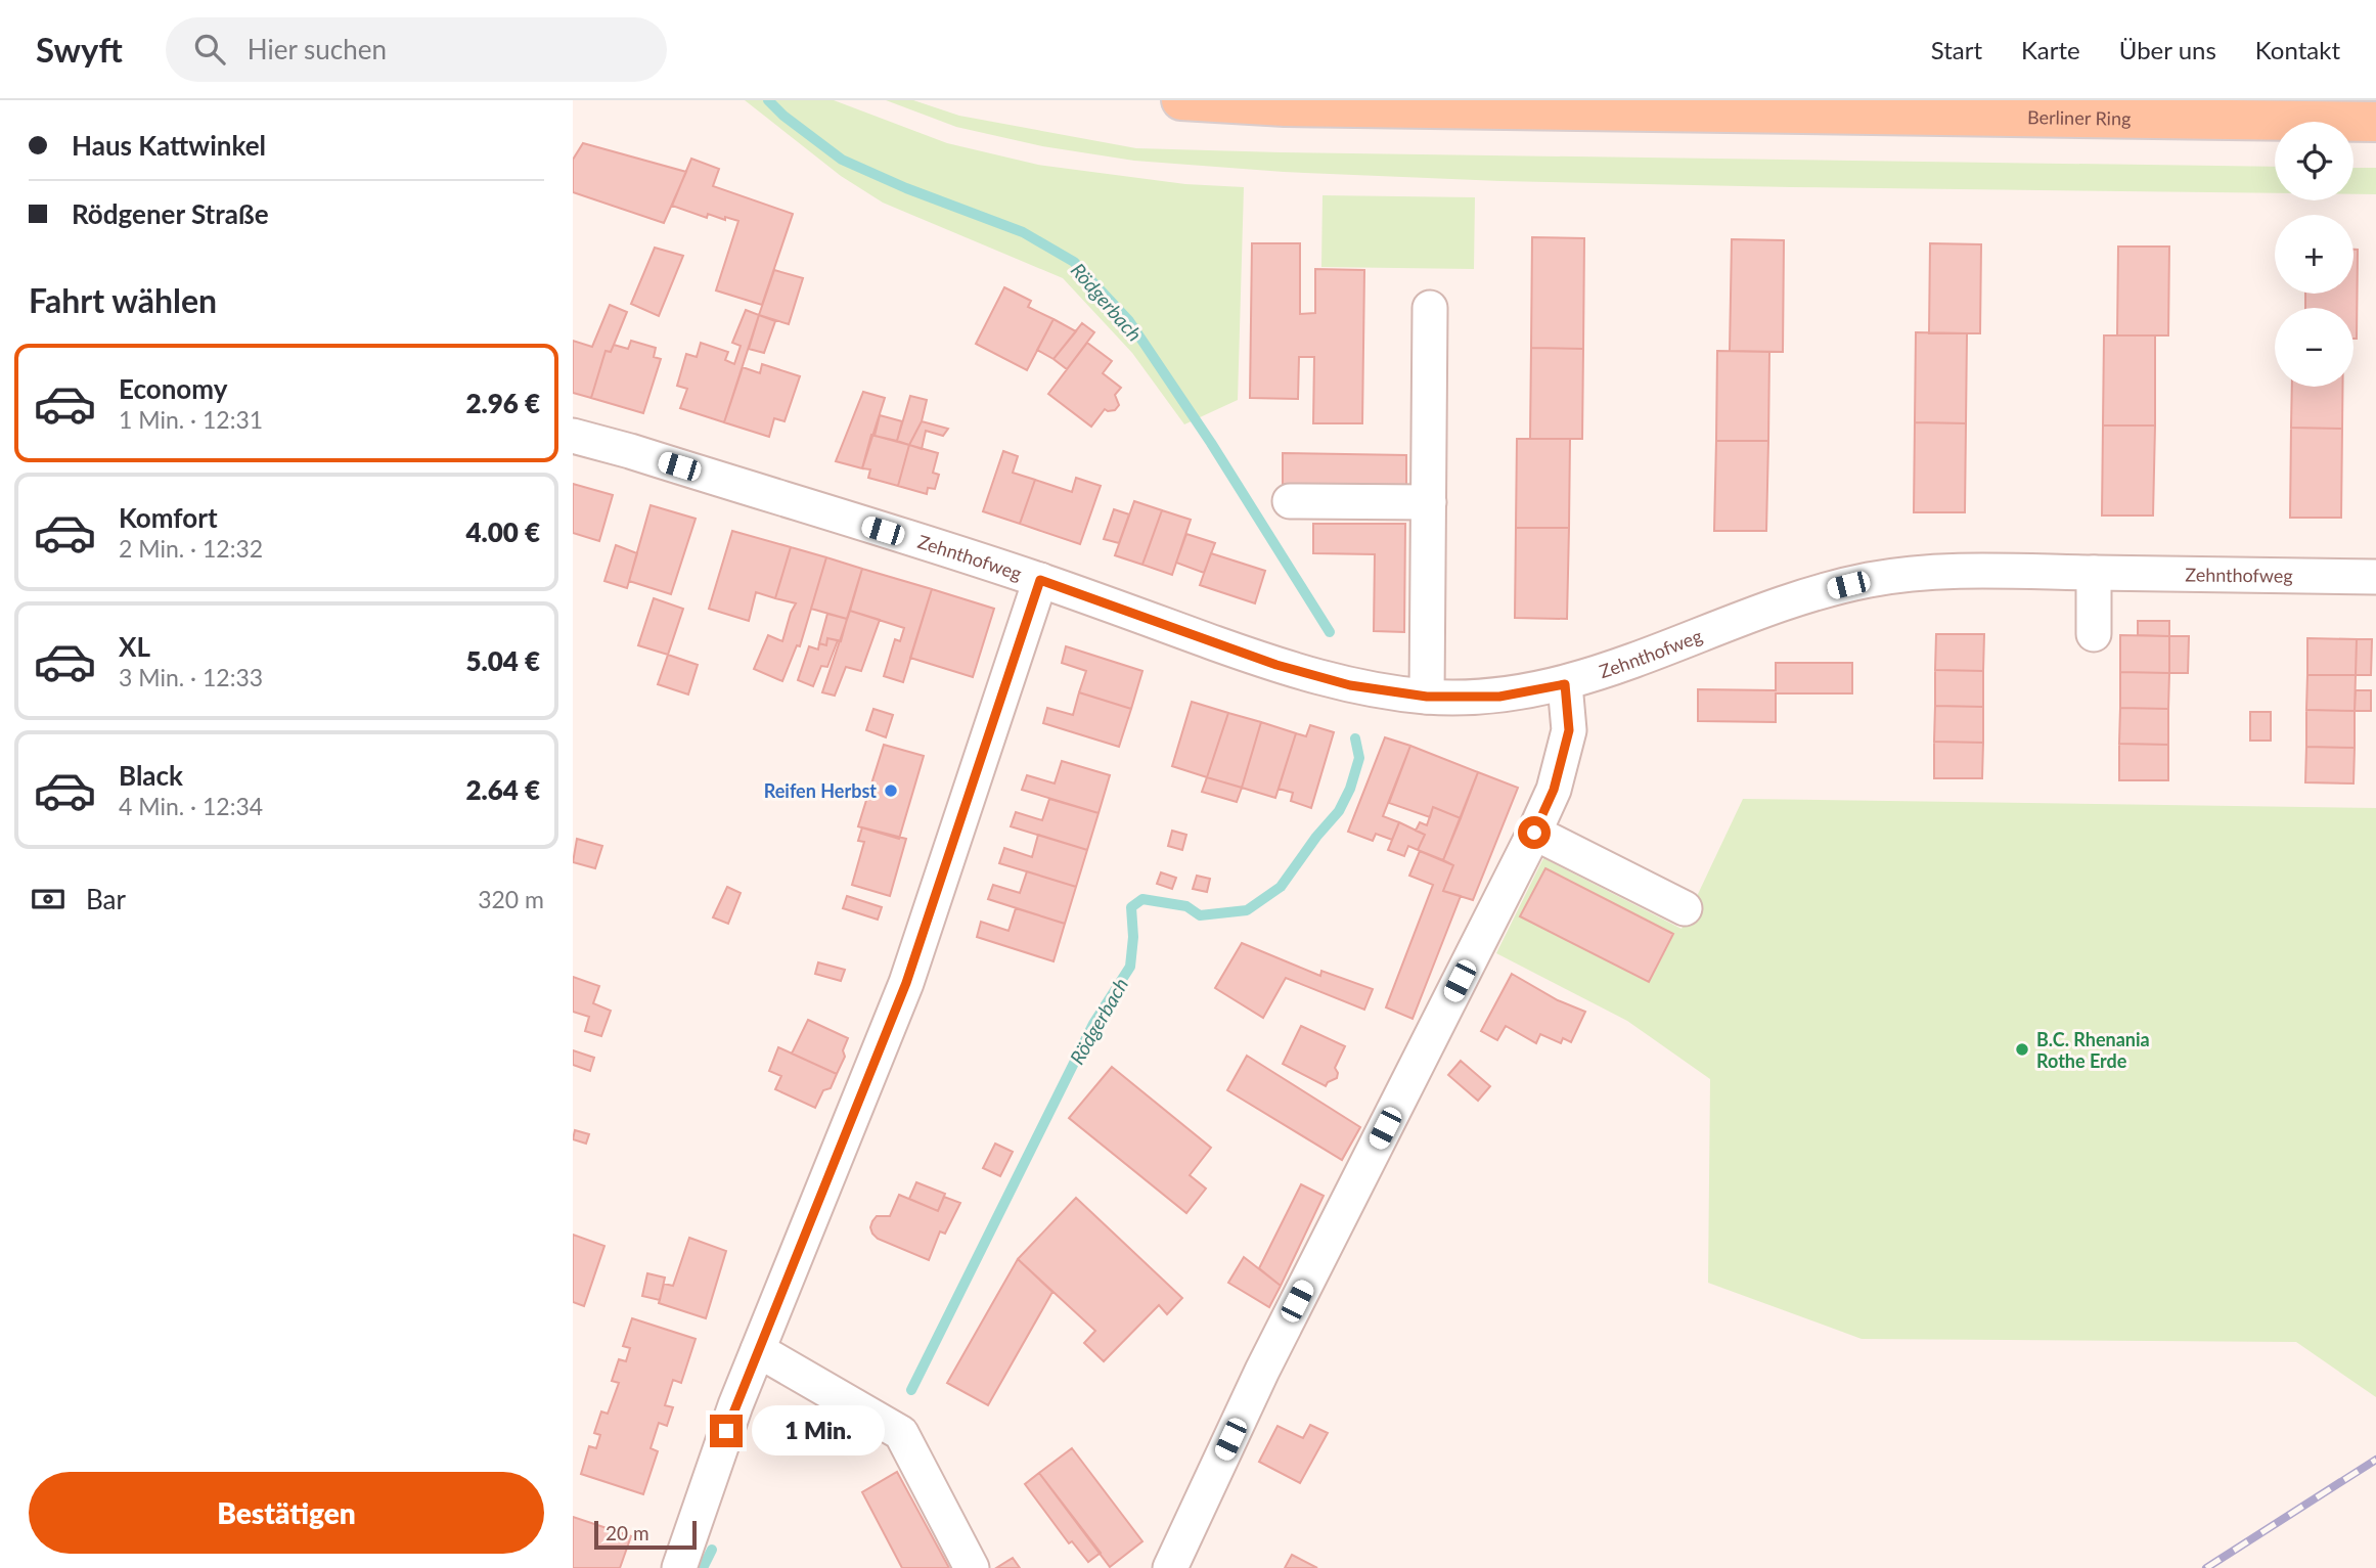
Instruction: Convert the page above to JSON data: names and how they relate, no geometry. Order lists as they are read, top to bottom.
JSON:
{
  "streets": {
    "main road": ["Berliner Ring"],
    "street": ["Zehnthofweg"]
  },
  "water": ["Rödgerbach"],
  "places": ["Reifen Herbst", "B.C. Rhenania Rothe Erde"],
  "scale_bar": "20 m",
  "page": {
    "header": "Swyft",
    "search": "Hier suchen",
    "nav": [
      "Start",
      "Karte",
      "Über uns",
      "Kontakt"
    ],
    "banner": ["Haus Kattwinkel", "Rödgener Straße"],
    "map_buttons": ["+", "−"],
    "heading": "Fahrt wählen",
    "list": [
      {
        "name": "Economy",
        "note": "1 Min. · 12:31",
        "value": "2.96 €"
      },
      {
        "name": "Komfort",
        "note": "2 Min. · 12:32",
        "value": "4.00 €"
      },
      {
        "name": "XL",
        "note": "3 Min. · 12:33",
        "value": "5.04 €"
      },
      {
        "name": "Black",
        "note": "4 Min. · 12:34",
        "value": "2.64 €"
      }
    ],
    "pay": ["Bar", "320 m"],
    "bubble": "1 Min.",
    "buttons": "Bestätigen",
    "scale": "20 m"
  }
}
